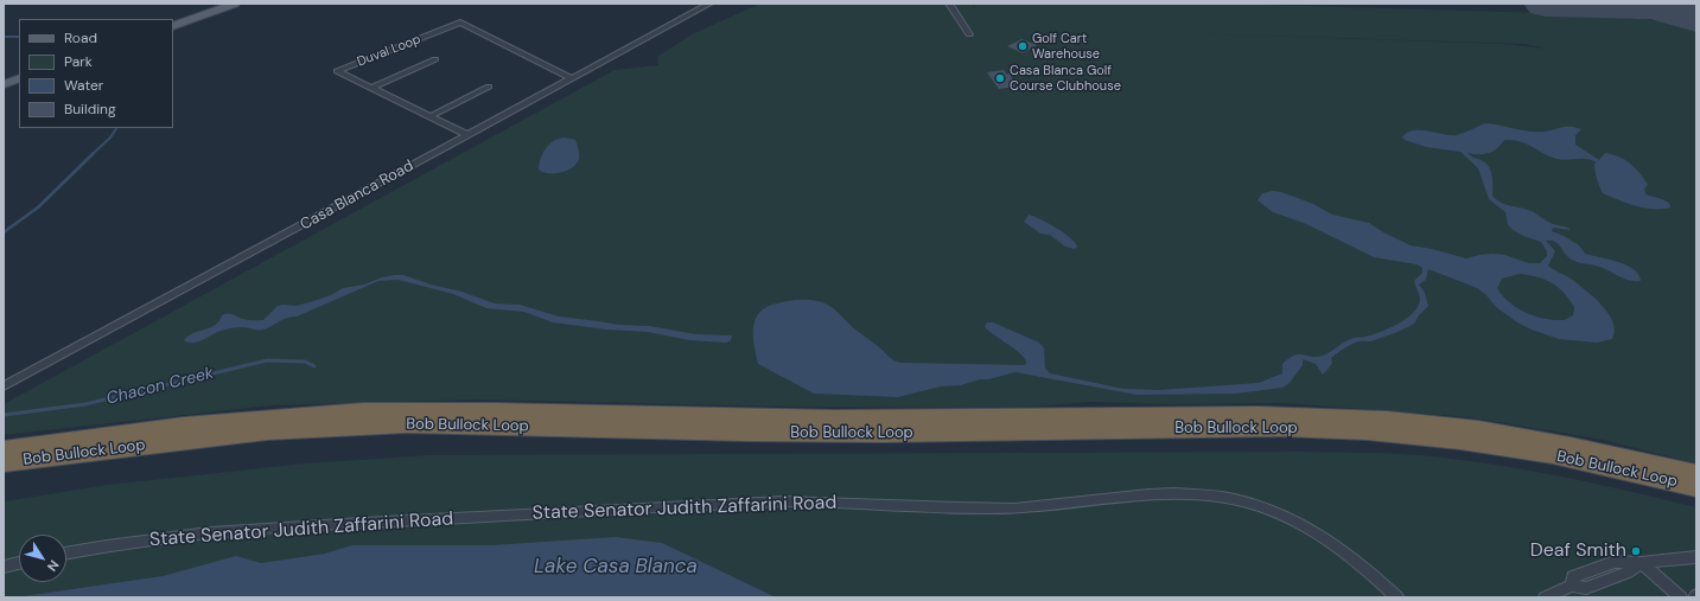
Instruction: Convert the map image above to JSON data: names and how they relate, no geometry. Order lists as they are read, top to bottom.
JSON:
{
  "streets": {
    "highway": ["Bob Bullock Loop"],
    "street": ["Duval Loop", "Casa Blanca Road", "State Senator Judith Zaffarini Road"]
  },
  "crossings": [
    ["Duval Loop", "Casa Blanca Road"]
  ],
  "water": ["Chacon Creek", "Lake Casa Blanca"],
  "places": ["Golf Cart Warehouse", "Casa Blanca Golf Course Clubhouse", "Deaf Smith"],
  "legend": [
    "Road",
    "Park",
    "Water",
    "Building"
  ],
  "north": "bottom right"
}
